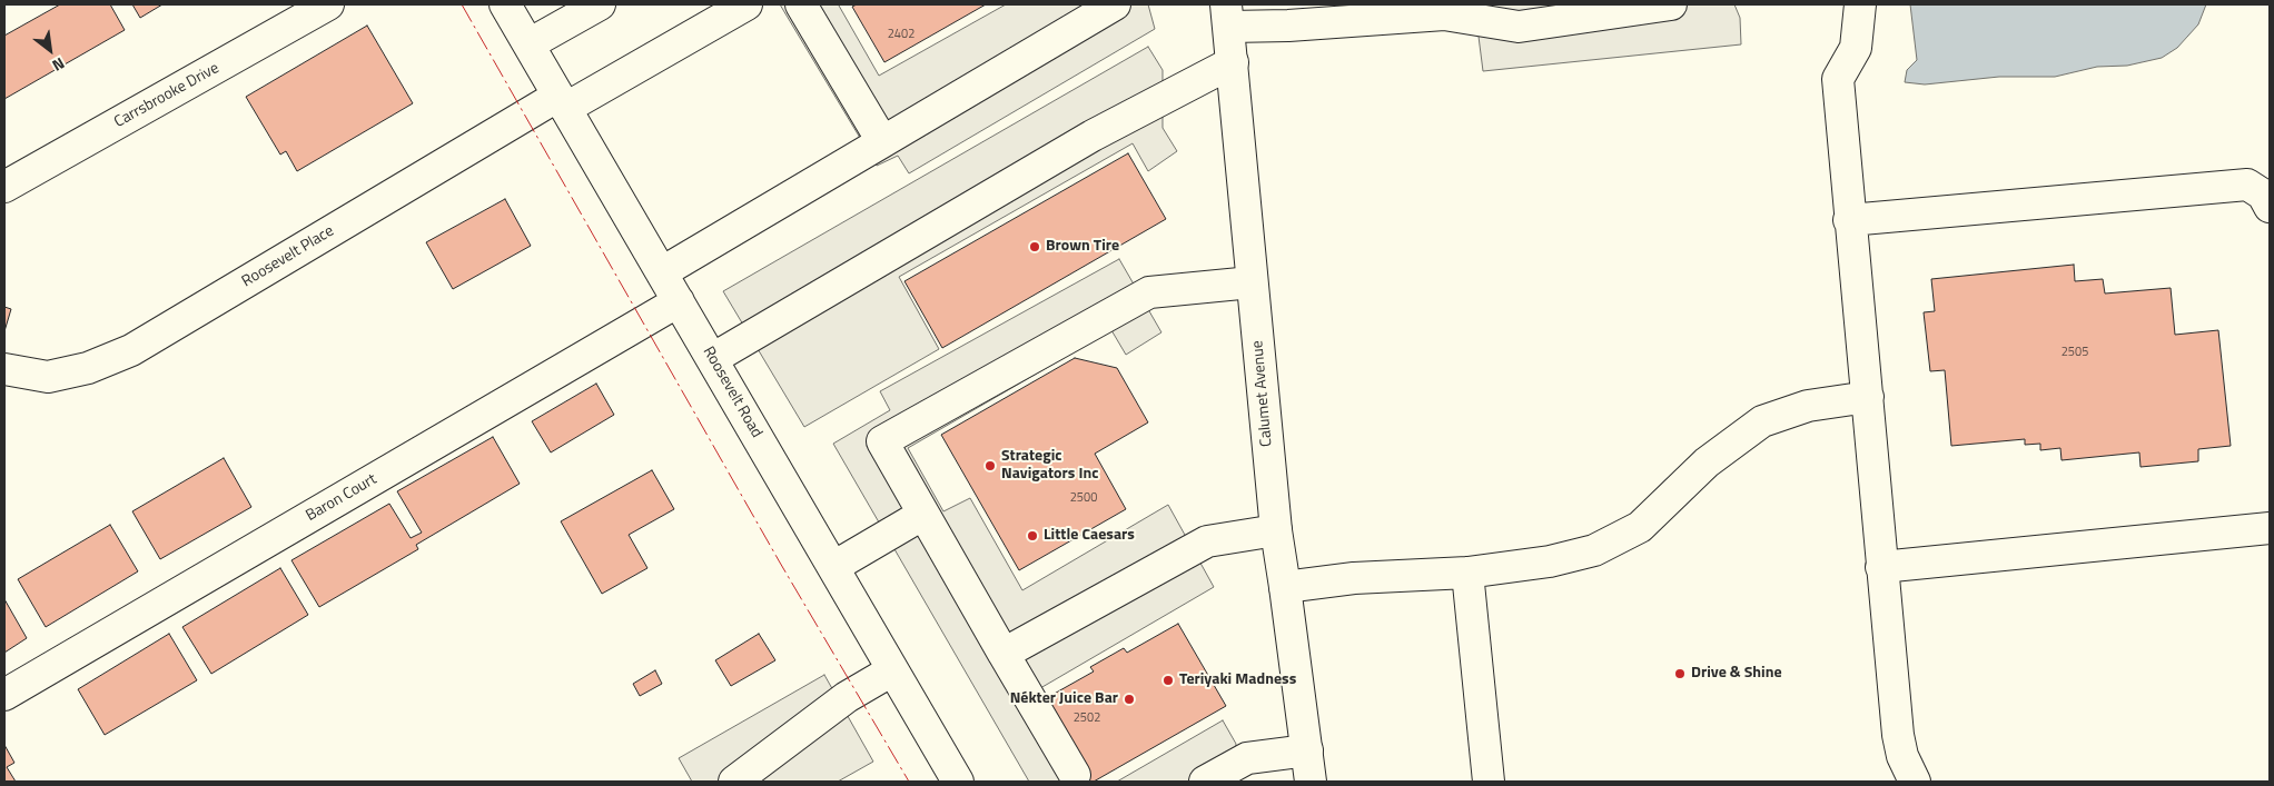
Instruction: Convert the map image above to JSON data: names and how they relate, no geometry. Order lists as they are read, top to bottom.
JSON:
{
  "streets": {
    "street": [
      "Carrsbrooke Drive",
      "Roosevelt Place",
      "Roosevelt Road",
      "Calumet Avenue",
      "Baron Court"
    ]
  },
  "crossings": [
    ["Roosevelt Place", "Roosevelt Road"],
    ["Roosevelt Road", "Baron Court"]
  ],
  "places": [
    "Brown Tire",
    "Strategic Navigators Inc",
    "Little Caesars",
    "Drive & Shine",
    "Teriyaki Madness",
    "Nékter Juice Bar"
  ],
  "house_numbers": [
    "2402",
    "2505",
    "2500",
    "2502"
  ],
  "north": "bottom right"
}
